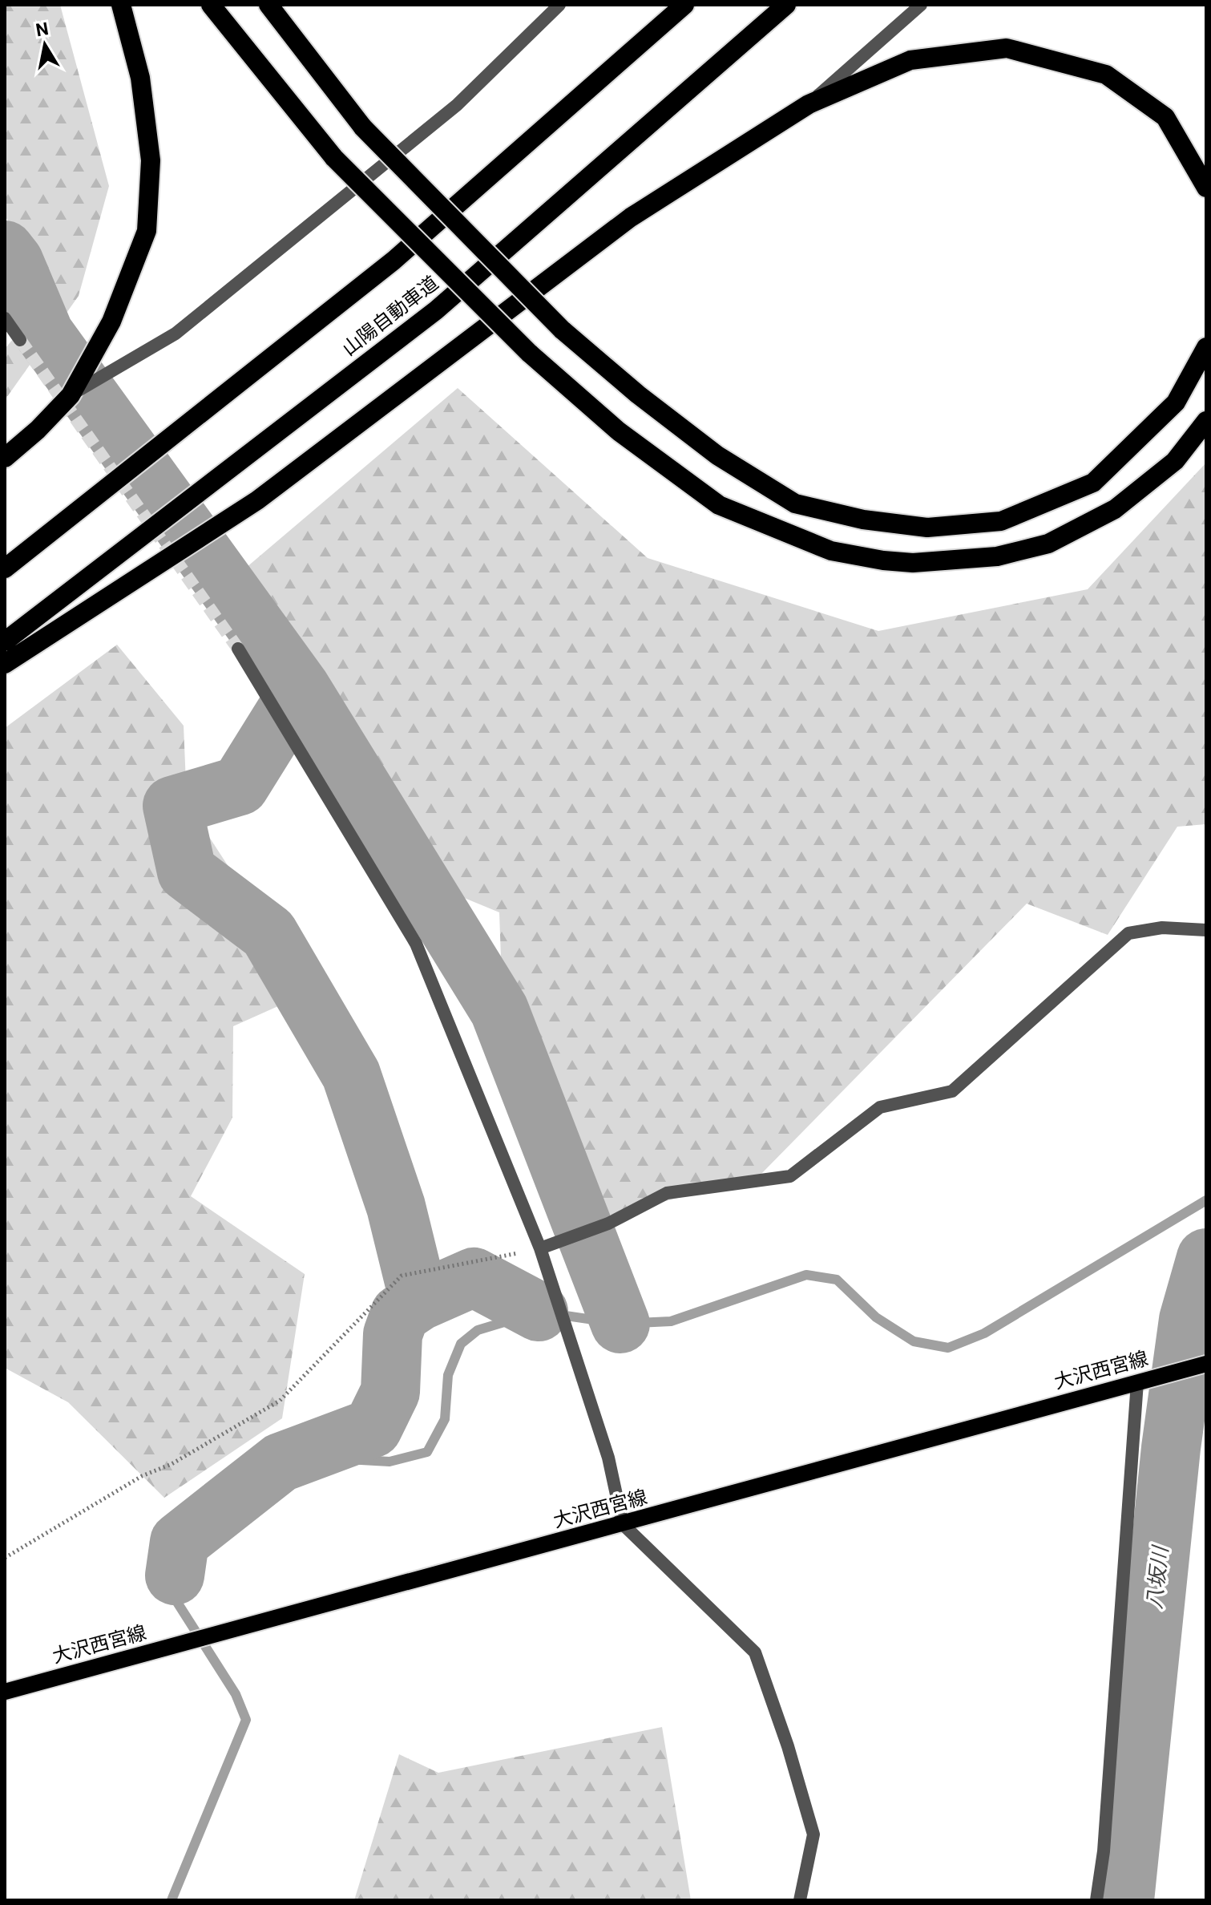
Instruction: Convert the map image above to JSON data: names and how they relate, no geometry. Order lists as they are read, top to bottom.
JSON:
{
  "streets": {
    "highway": ["山陽自動車道"],
    "main road": ["大沢西宮線"]
  },
  "water": ["八坂川"],
  "north": "top"
}
